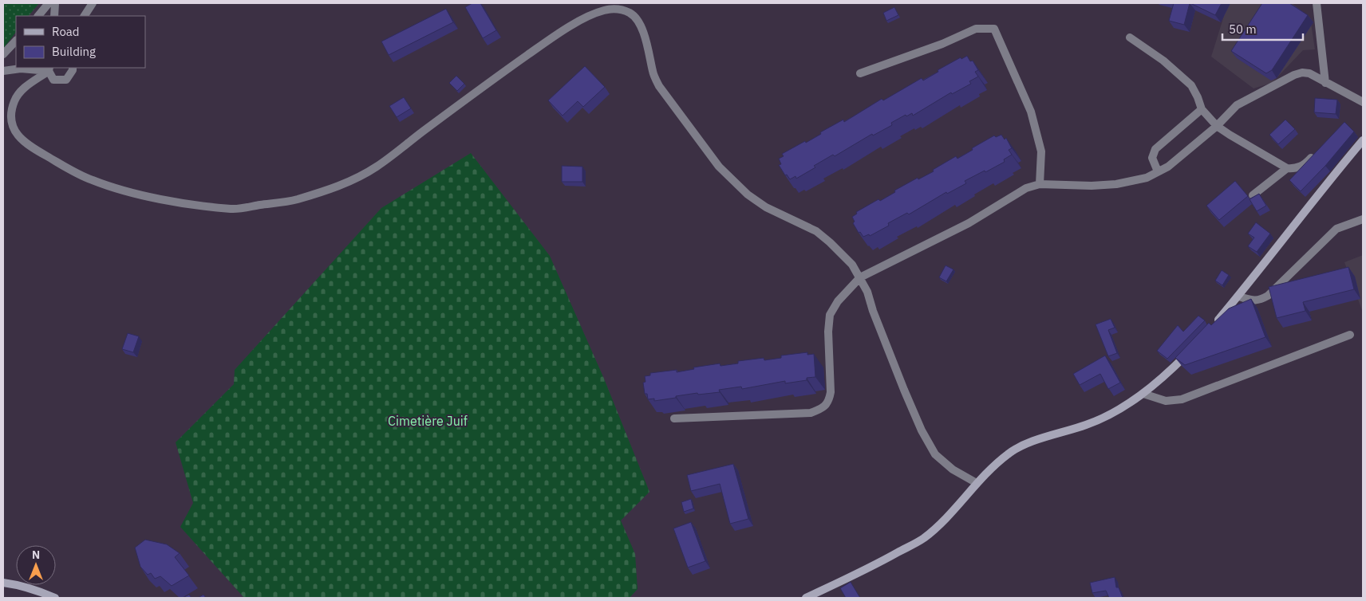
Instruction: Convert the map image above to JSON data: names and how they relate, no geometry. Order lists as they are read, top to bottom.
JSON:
{
  "parks": ["Cimetière Juif"],
  "legend": ["Road", "Building"],
  "scale_bar": "50 m",
  "north": "top"
}
